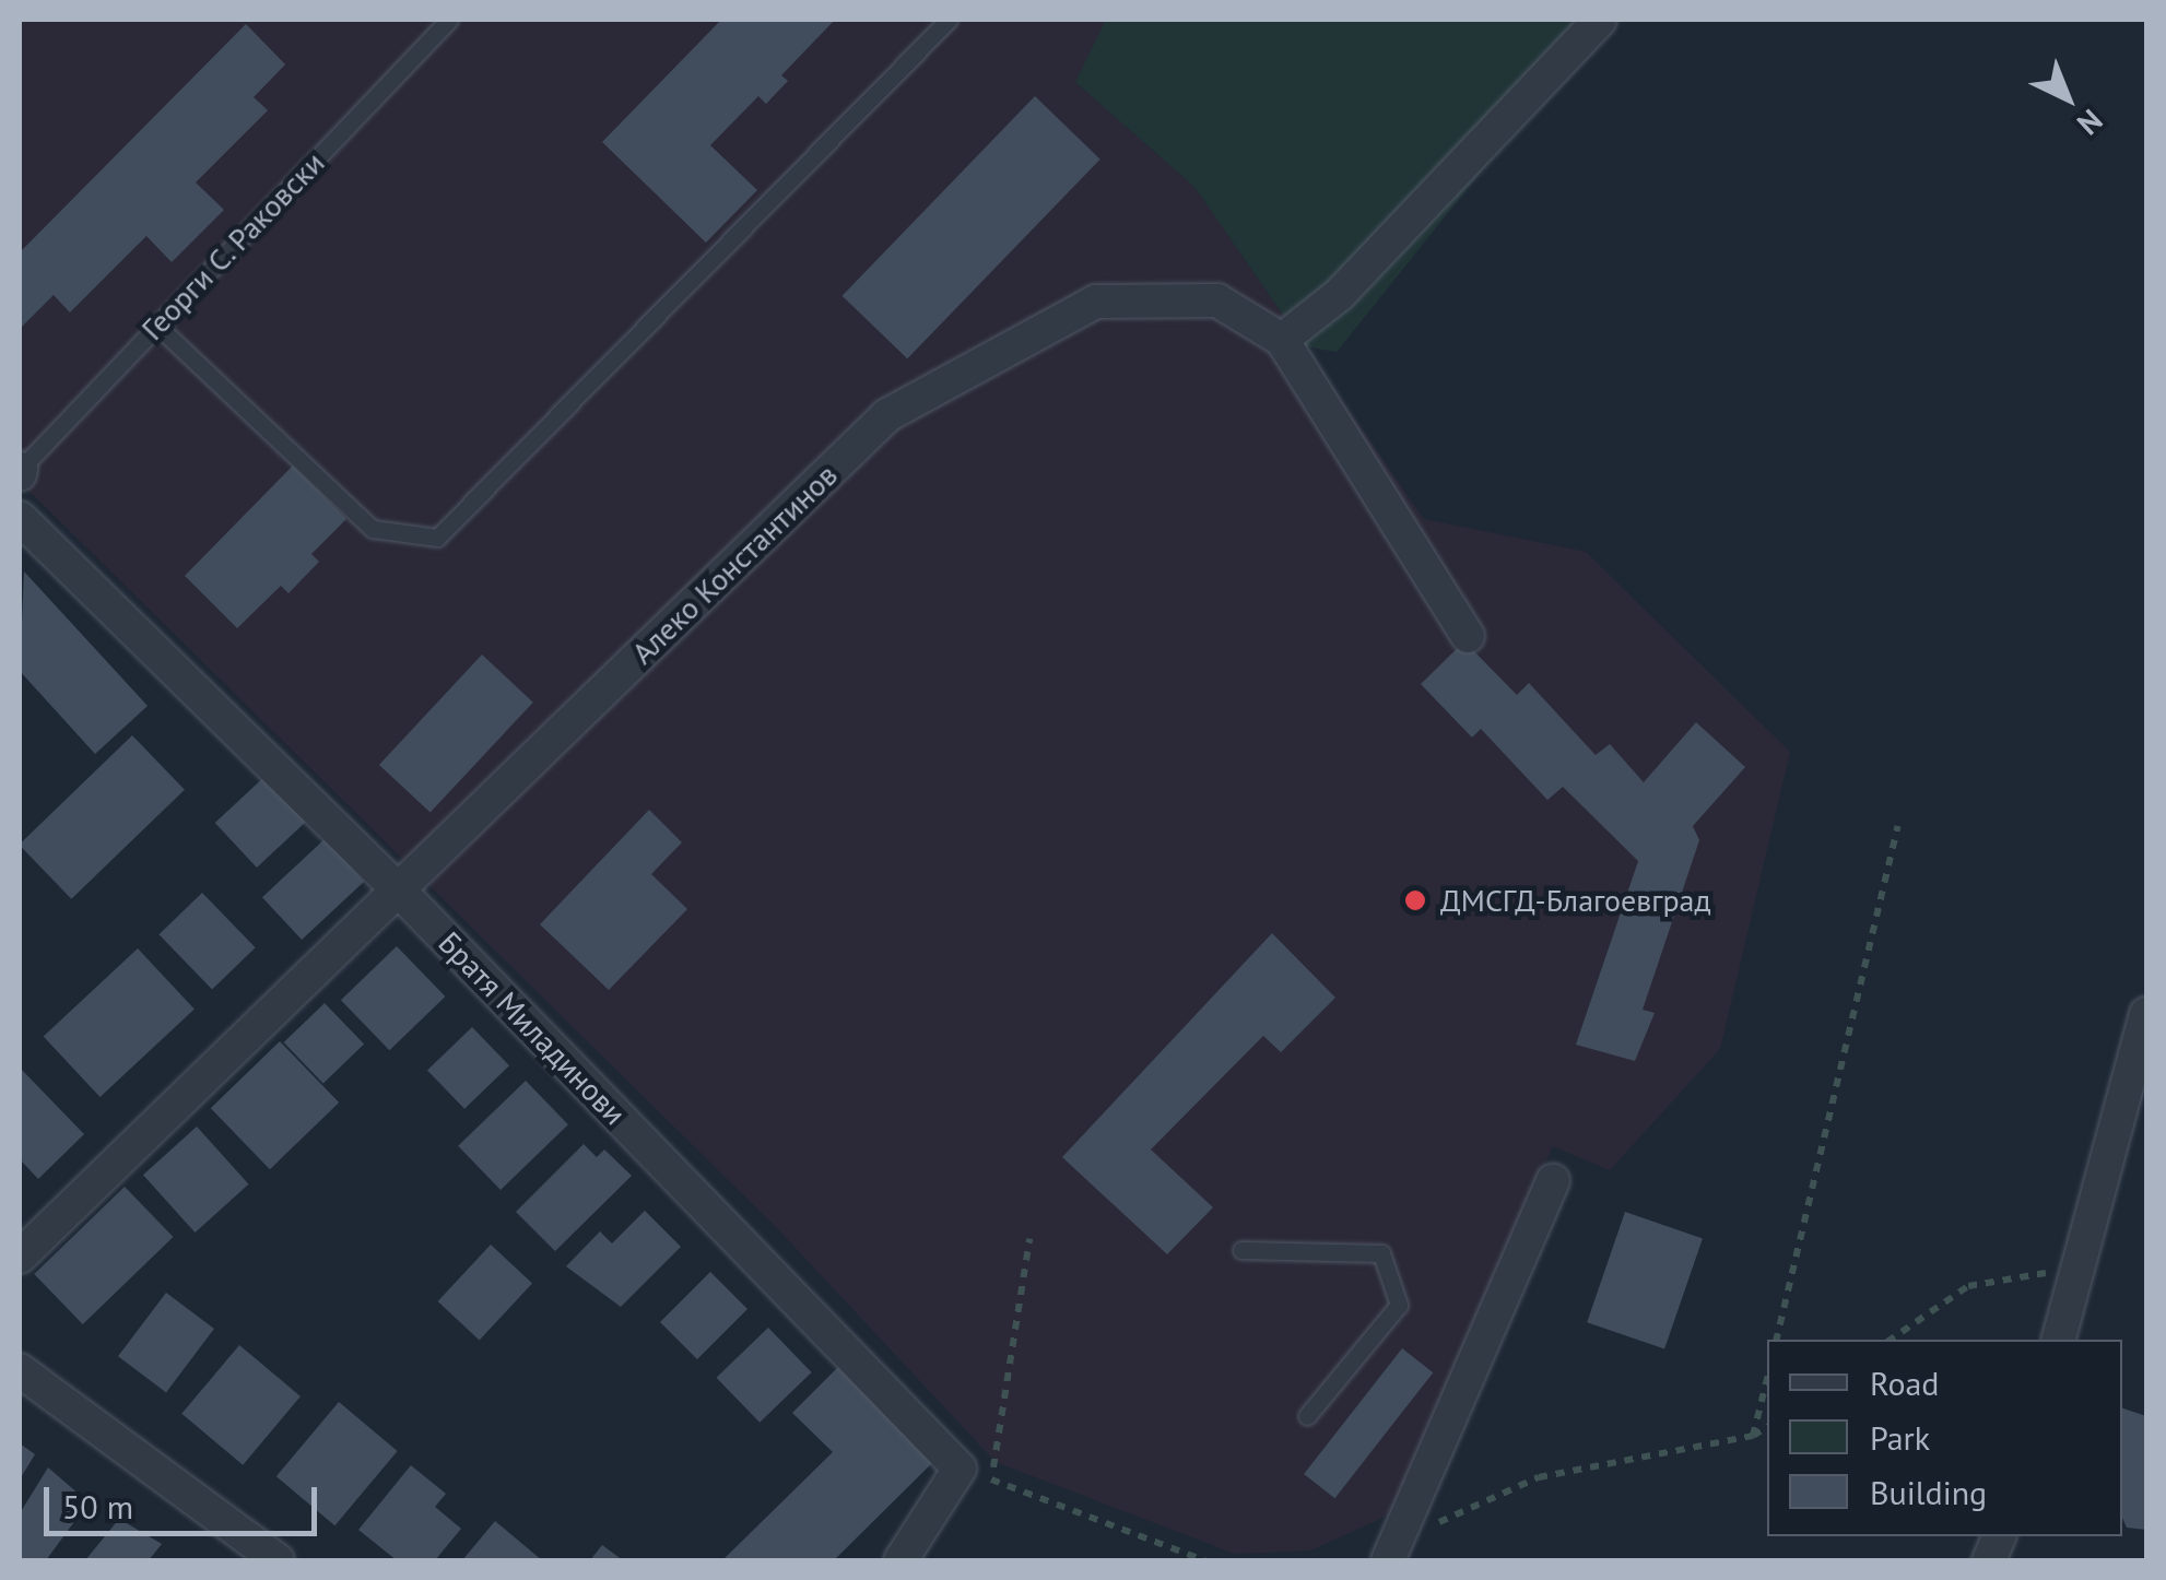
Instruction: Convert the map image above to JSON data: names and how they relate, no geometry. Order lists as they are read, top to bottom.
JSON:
{
  "streets": {
    "street": ["Алеко Константинов", "Братя Миладинови"],
    "lane": ["Георги С. Раковски"]
  },
  "crossings": [
    ["Алеко Константинов", "Братя Миладинови"]
  ],
  "places": ["ДМСГД-Благоевград"],
  "legend": ["Road", "Park", "Building"],
  "scale_bar": "50 m",
  "north": "bottom right"
}
